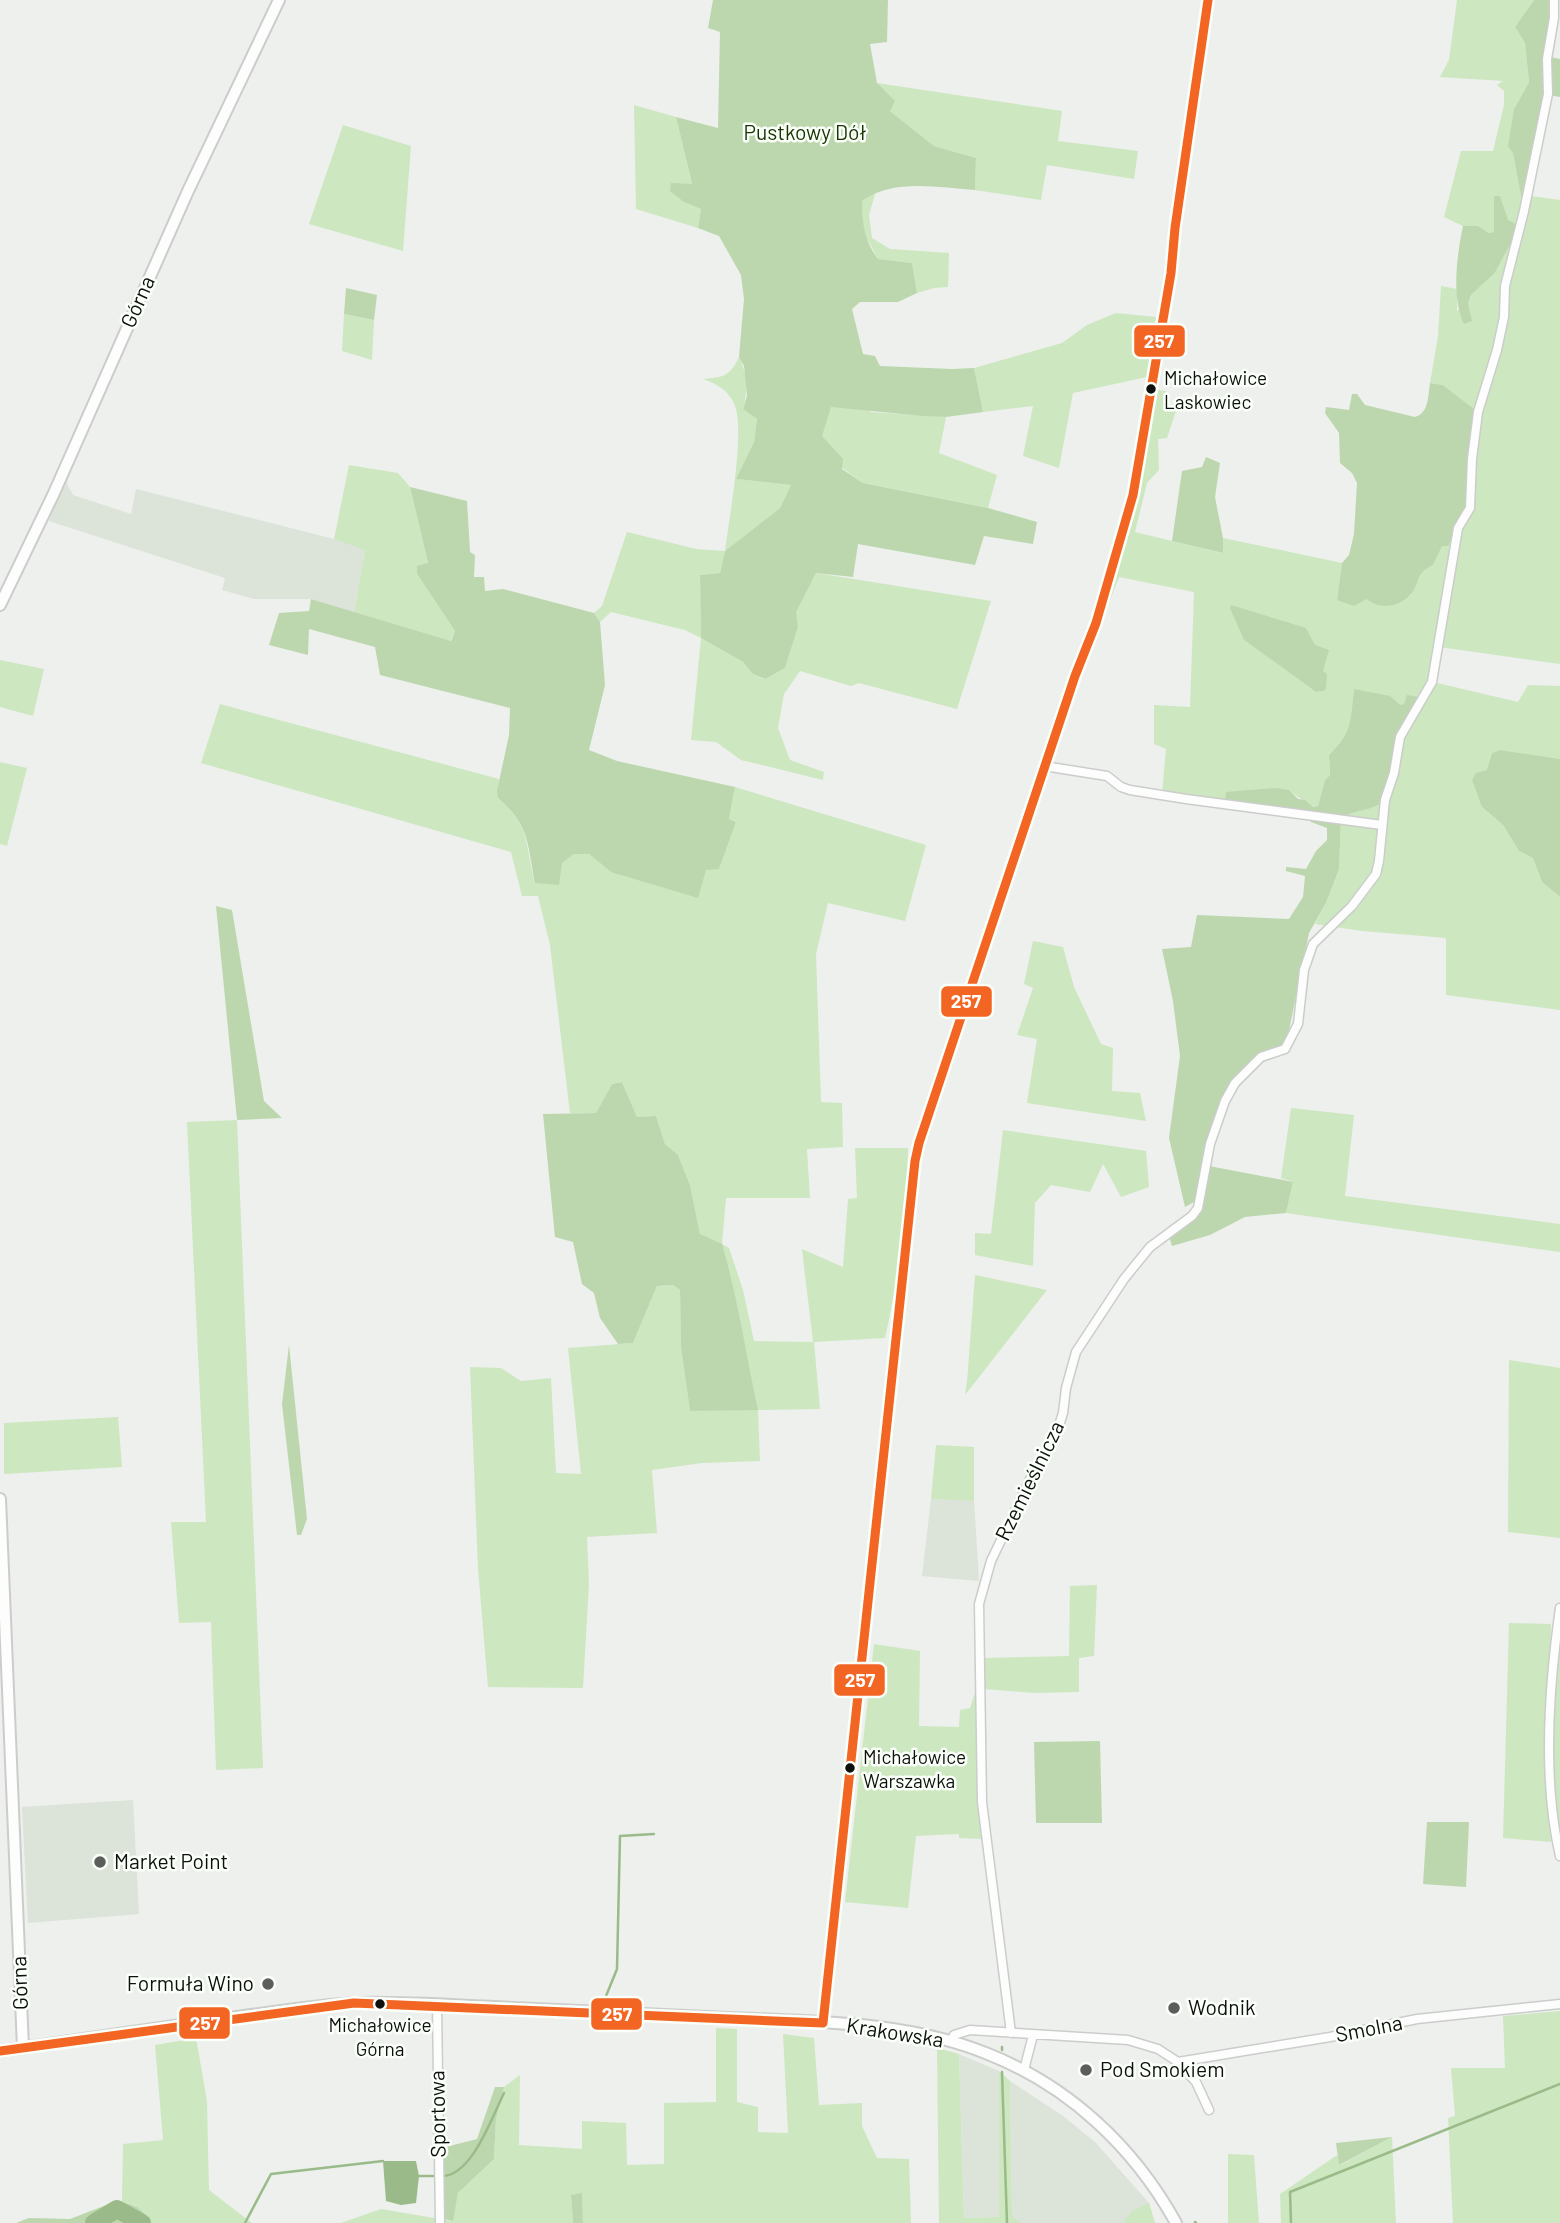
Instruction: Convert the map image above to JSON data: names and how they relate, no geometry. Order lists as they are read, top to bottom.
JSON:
{
  "streets": {
    "main road": ["Górna", "Krakowska"],
    "street": ["Rzemieślnicza", "Smolna", "Sportowa"]
  },
  "crossings": [
    ["Górna", "Krakowska"],
    ["Krakowska", "Sportowa"]
  ],
  "parks": ["Pustkowy Dół"],
  "places": [
    "Michałowice Laskowiec",
    "Michałowice Warszawka",
    "Market Point",
    "Formuła Wino",
    "Michałowice Górna",
    "Wodnik",
    "Pod Smokiem"
  ],
  "lines": ["transit line 257"]
}
